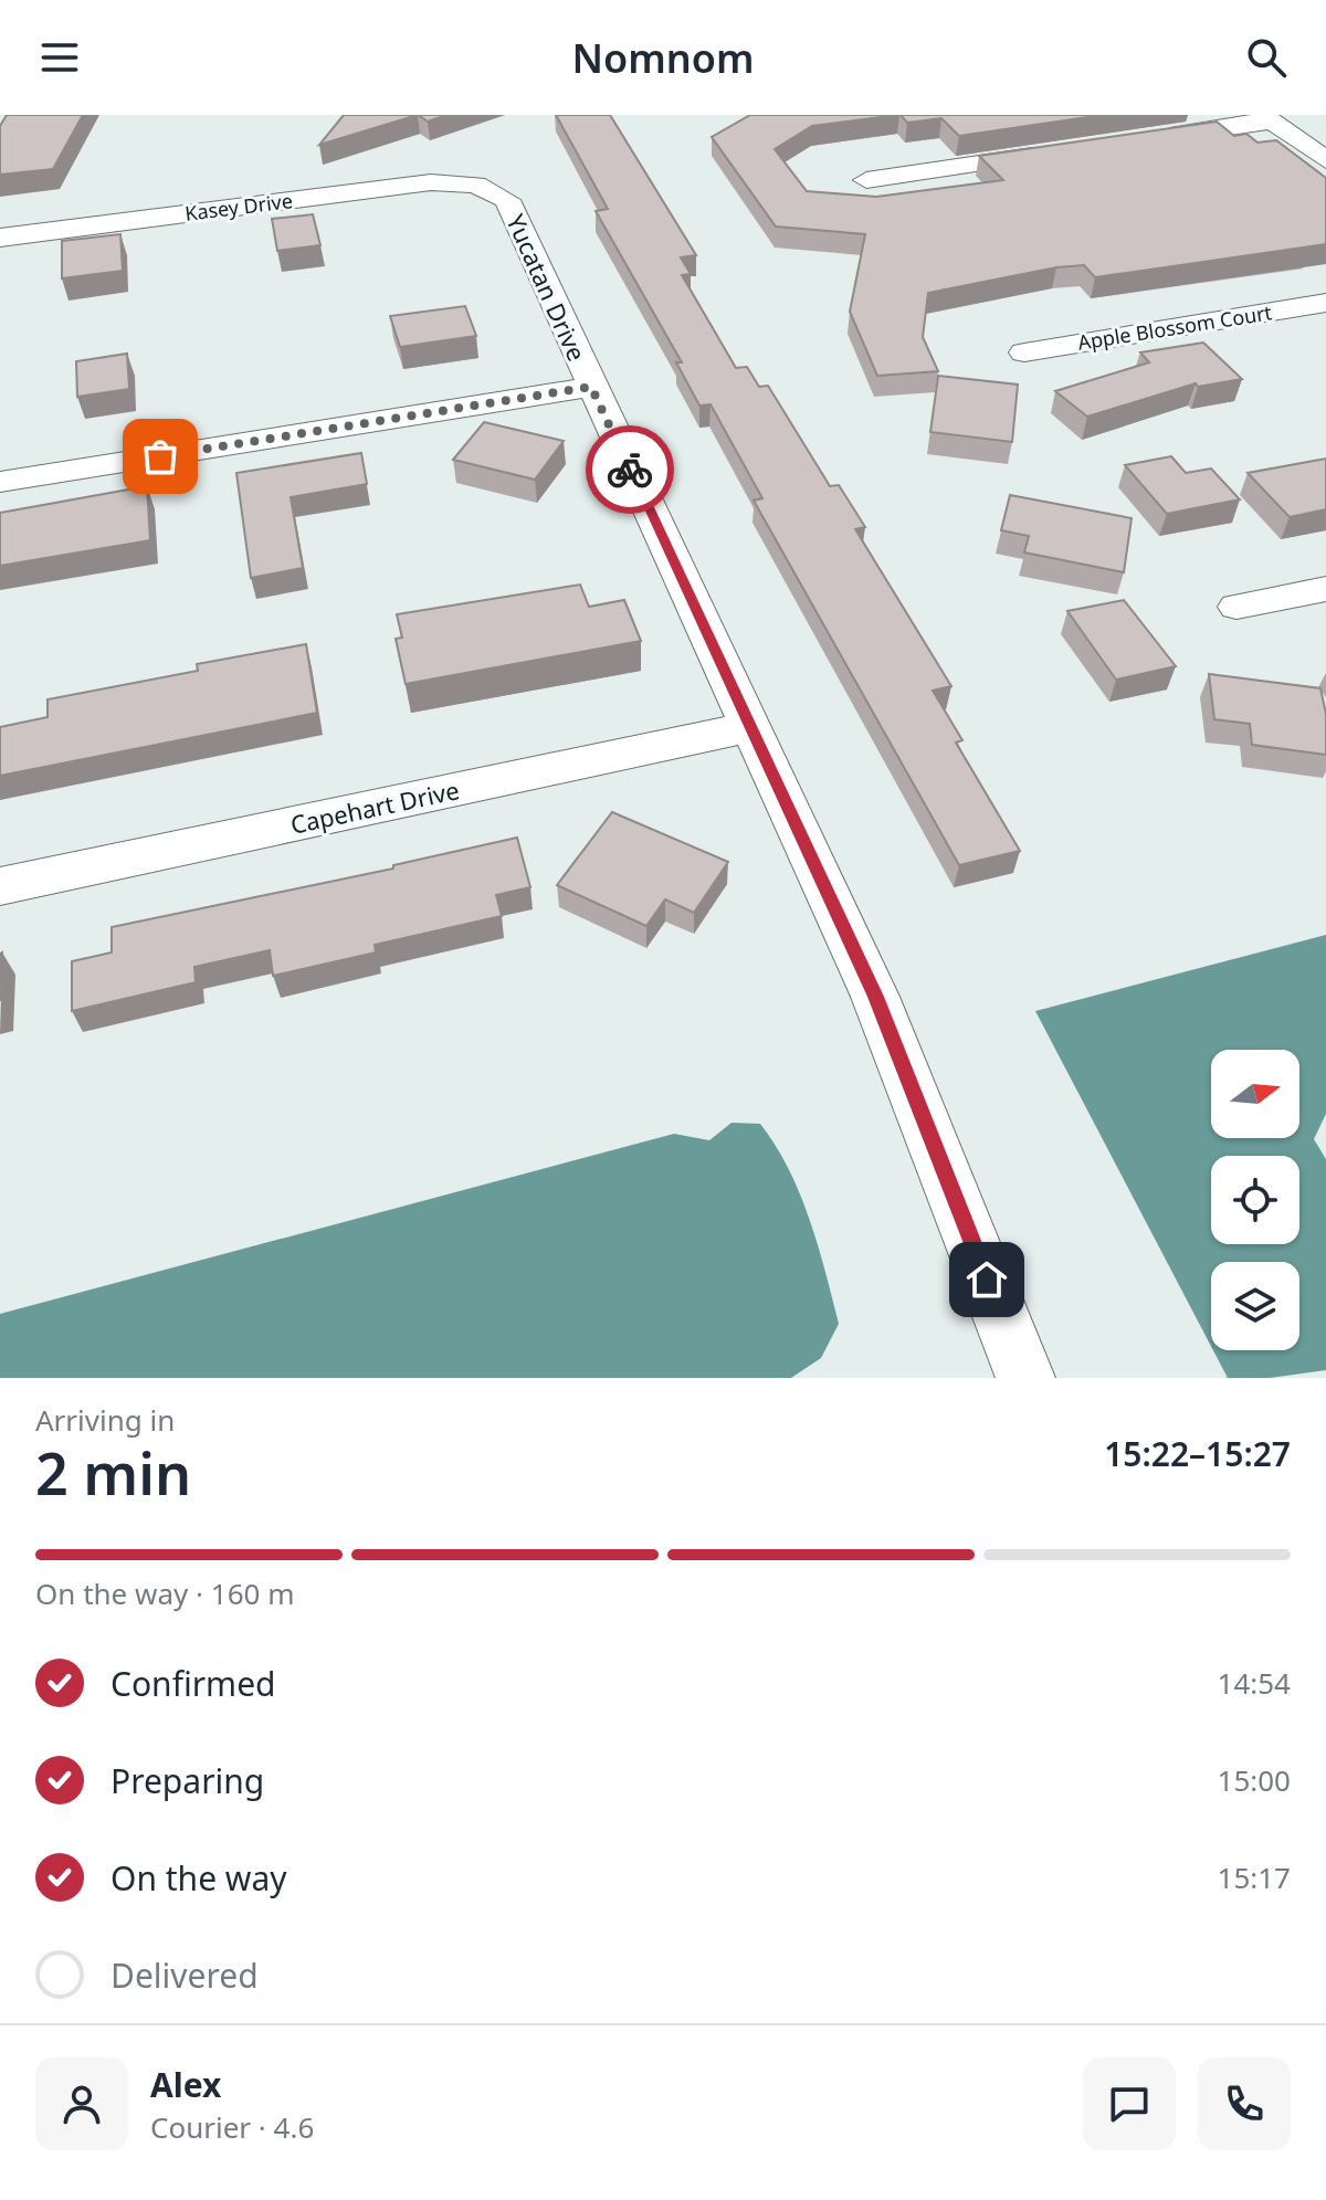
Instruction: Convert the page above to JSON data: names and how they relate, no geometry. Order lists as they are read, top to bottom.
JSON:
{
  "streets": {
    "street": [
      "Kasey Drive",
      "Yucatan Drive",
      "Apple Blossom Court",
      "Capehart Drive"
    ]
  },
  "crossings": [
    ["Kasey Drive", "Yucatan Drive"],
    ["Yucatan Drive", "Capehart Drive"]
  ],
  "north": "right",
  "page": {
    "header": "Nomnom",
    "heading": ["2 min", "Arriving in", "15:22–15:27"],
    "panel": ["Alex", "Courier · 4.6"],
    "bar": "On the way · 160 m",
    "list": [
      ["Confirmed", "14:54"],
      ["Preparing", "15:00"],
      ["On the way", "15:17"],
      "Delivered"
    ]
  }
}
